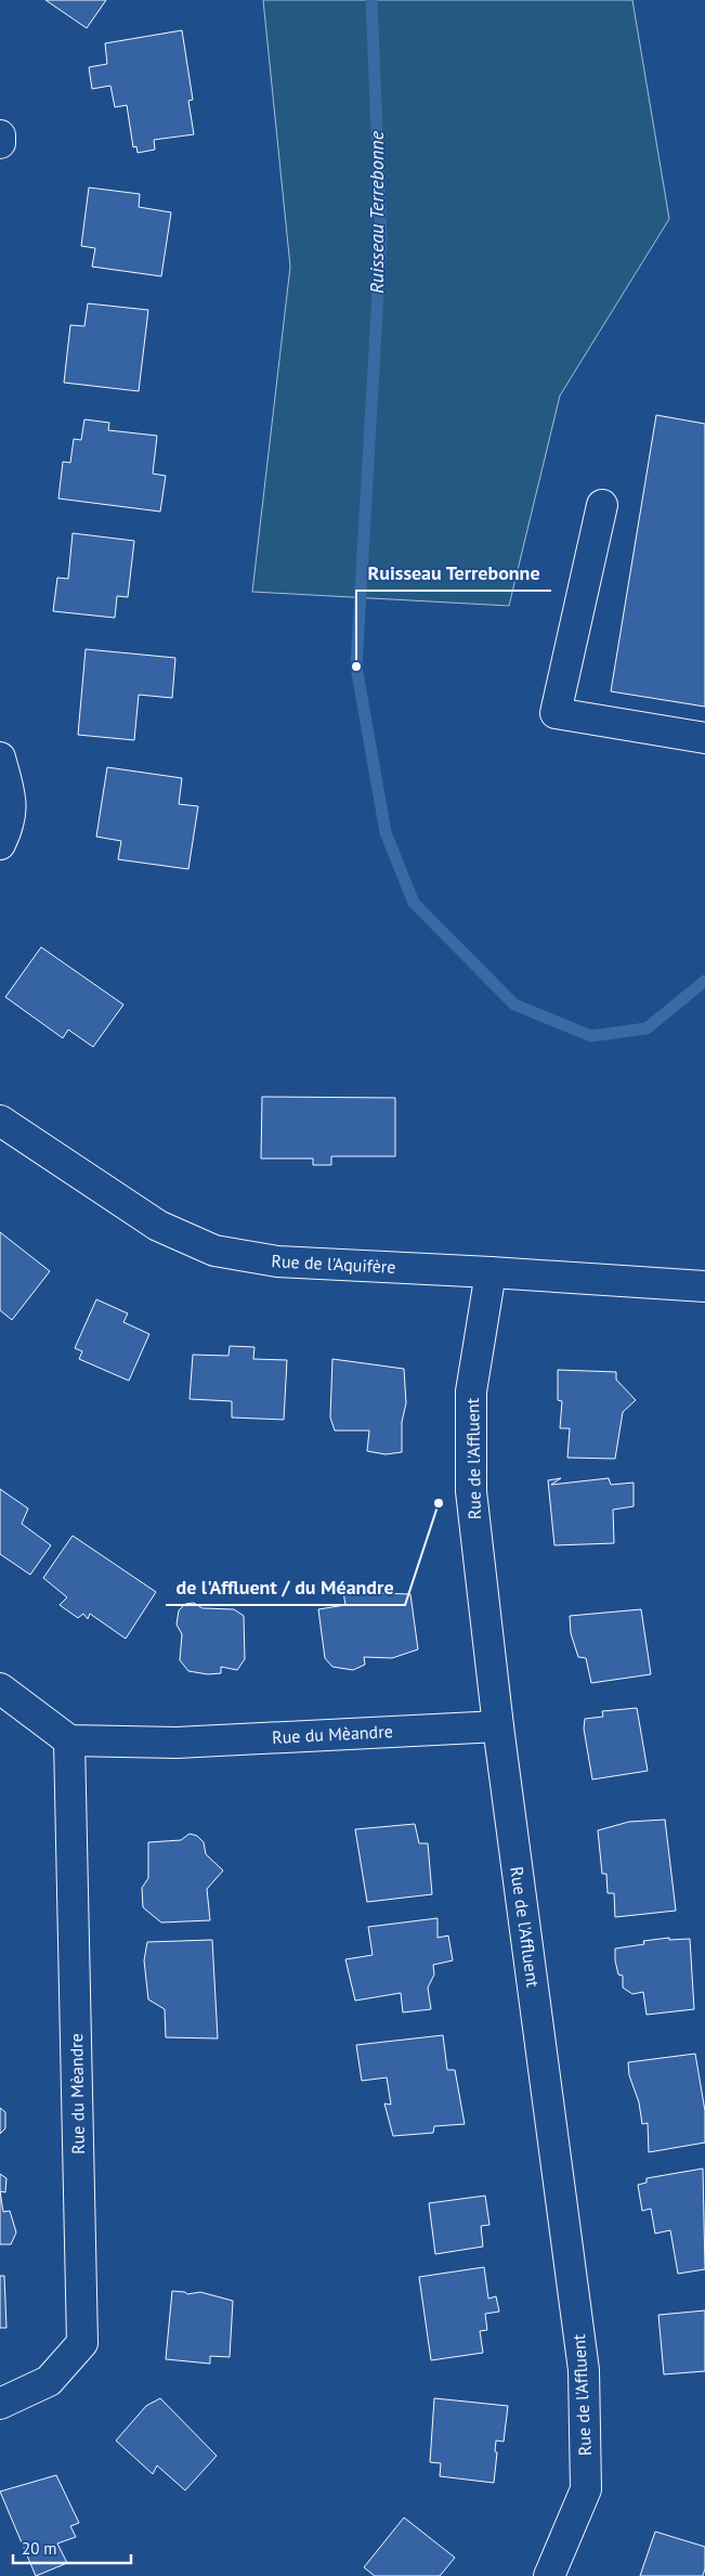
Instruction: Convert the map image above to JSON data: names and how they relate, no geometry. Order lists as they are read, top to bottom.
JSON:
{
  "streets": {
    "street": ["Rue de l'Aquifère", "Rue de l'Affluent", "Rue du Mèandre"]
  },
  "crossings": [
    ["Rue de l'Aquifère", "Rue de l'Affluent"],
    ["Rue de l'Affluent", "Rue du Mèandre"]
  ],
  "water": ["Ruisseau Terrebonne"],
  "places": ["Ruisseau Terrebonne", "de l'Affluent / du Méandre"],
  "scale_bar": "20 m"
}
